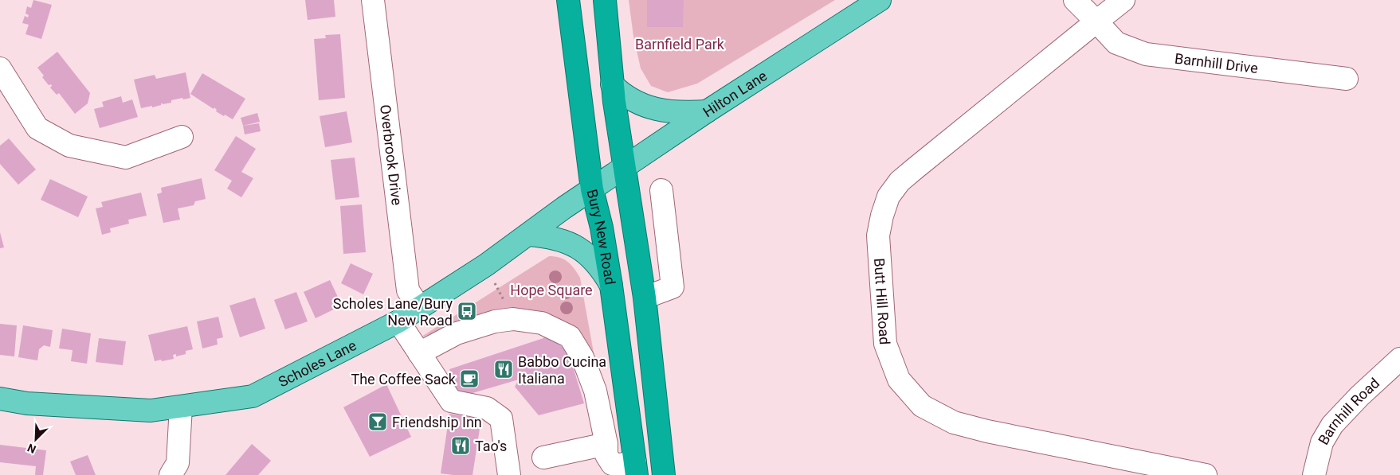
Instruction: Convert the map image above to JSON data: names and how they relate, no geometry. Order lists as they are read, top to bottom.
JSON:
{
  "streets": {
    "highway": ["Bury New Road"],
    "main road": ["Hilton Lane", "Scholes Lane"],
    "street": [
      "Barnhill Drive",
      "Overbrook Drive",
      "Butt Hill Road",
      "Barnhill Road"
    ]
  },
  "crossings": [
    ["Barnhill Drive", "Butt Hill Road"],
    ["Hilton Lane", "Bury New Road"],
    ["Hilton Lane", "Scholes Lane"],
    ["Overbrook Drive", "Scholes Lane"],
    ["Bury New Road", "Scholes Lane"]
  ],
  "parks": ["Barnfield Park", "Hope Square"],
  "places": {
    "bus stop": ["Scholes Lane/Bury New Road"],
    "restaurant": ["Babbo Cucina Italiana", "Tao's"],
    "cafe": ["The Coffee Sack"],
    "bar": ["Friendship Inn"]
  },
  "north": "bottom left"
}
